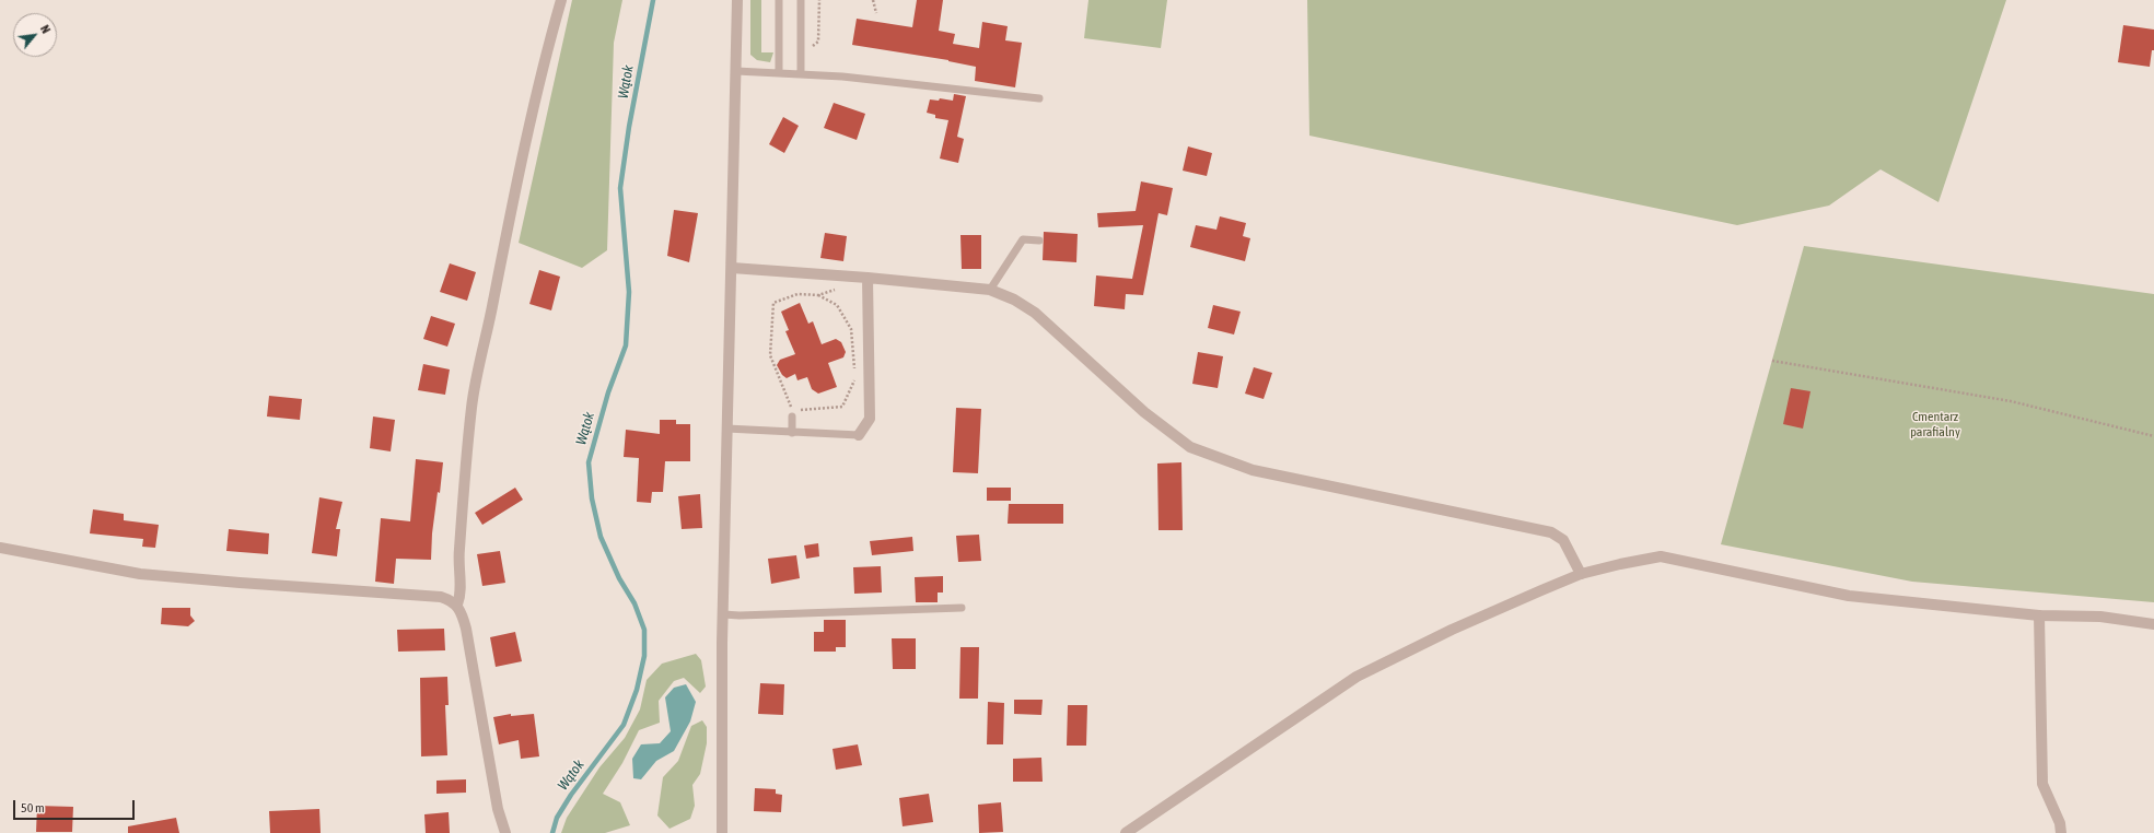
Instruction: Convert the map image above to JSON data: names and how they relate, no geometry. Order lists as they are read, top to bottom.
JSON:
{
  "water": ["Wątok"],
  "parks": ["Cmentarz parafialny"],
  "scale_bar": "50 m",
  "north": "top right"
}
